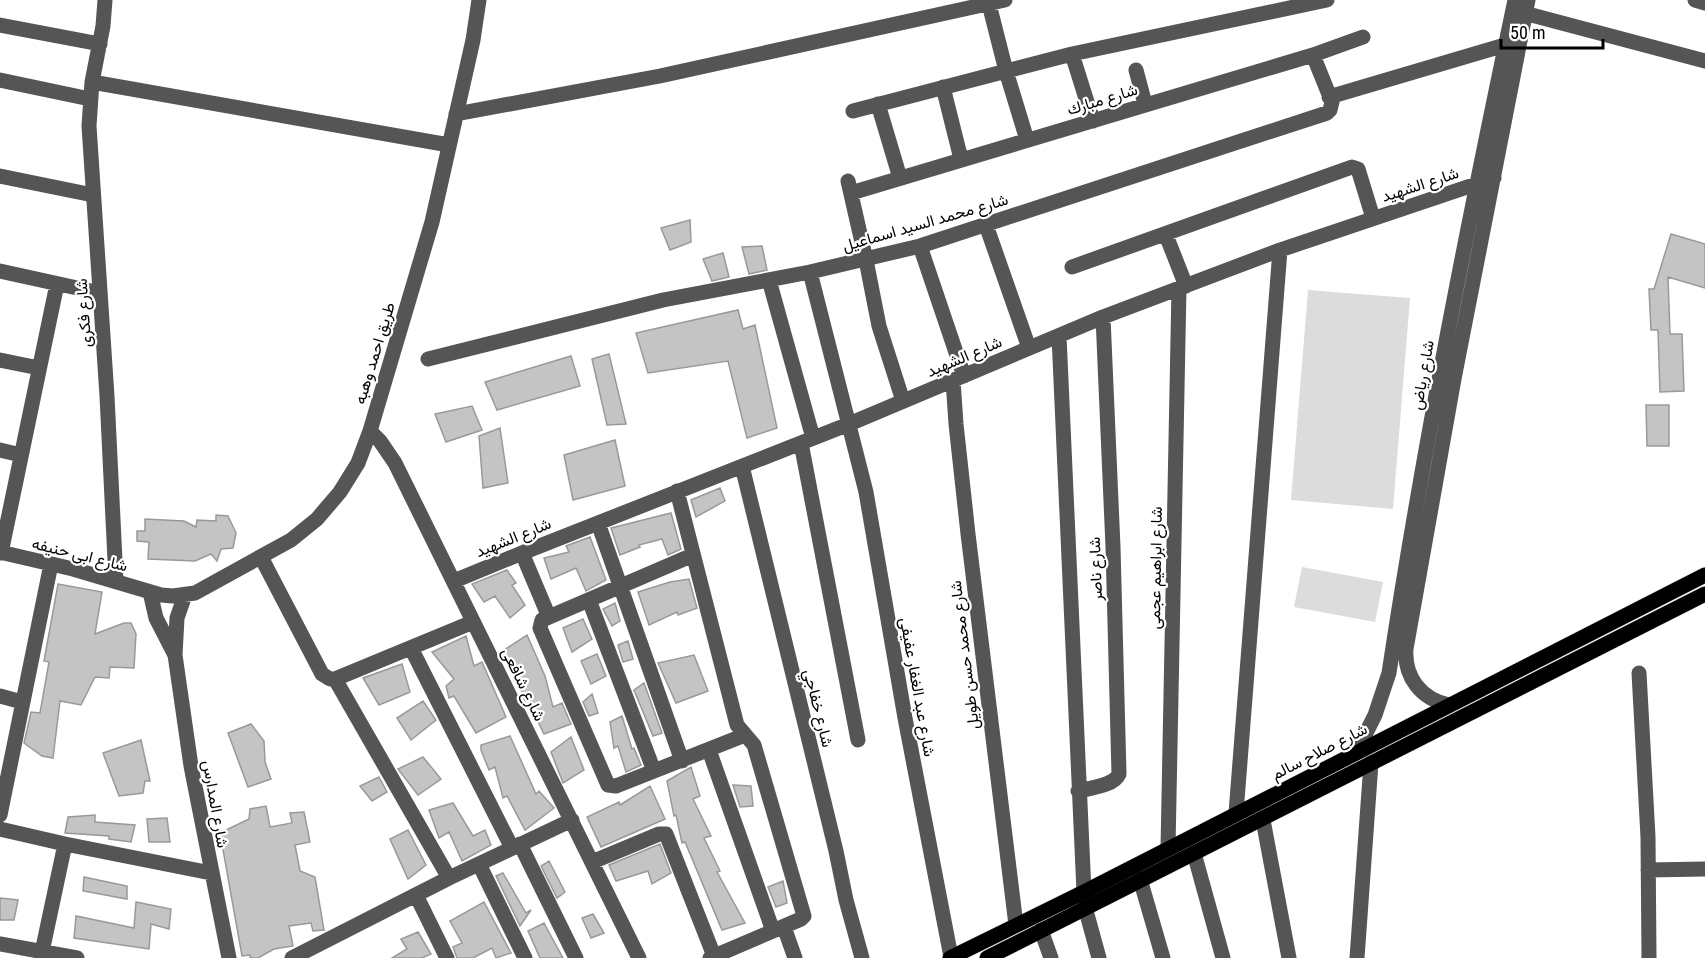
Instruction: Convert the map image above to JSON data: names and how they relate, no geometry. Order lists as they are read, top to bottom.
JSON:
{
  "streets": {
    "main road": ["شارع صلاح سالم"],
    "street": [
      "شارع مبارك",
      "شارع الشهيد",
      "شارع محمد السيد اسماعيل",
      "شارع فكرى",
      "طريق احمد وهبه",
      "شارع رياض",
      "شارع ابى حنيفه",
      "شارع ابراهيم عجمى",
      "شارع ناصر",
      "شارع محمد حسن طويل",
      "شارع شافعى",
      "شارع عبد الغفار عفيفى",
      "شارع خفاجي",
      "شارع المدارس"
    ]
  },
  "crossings": [
    ["شارع مبارك", "شارع محمد السيد اسماعيل"],
    ["شارع الشهيد", "شارع رياض"],
    ["شارع الشهيد", "شارع ابراهيم عجمى"],
    ["شارع الشهيد", "شارع ناصر"],
    ["شارع الشهيد", "شارع محمد حسن طويل"],
    ["شارع الشهيد", "شارع شافعى"],
    ["شارع الشهيد", "شارع عبد الغفار عفيفى"],
    ["شارع الشهيد", "شارع خفاجي"],
    ["شارع محمد السيد اسماعيل", "شارع محمد حسن طويل"],
    ["شارع محمد السيد اسماعيل", "شارع عبد الغفار عفيفى"],
    ["شارع فكرى", "شارع ابى حنيفه"],
    ["طريق احمد وهبه", "شارع ابى حنيفه"],
    ["طريق احمد وهبه", "شارع شافعى"],
    ["طريق احمد وهبه", "شارع المدارس"],
    ["شارع رياض", "شارع صلاح سالم"],
    ["شارع ابى حنيفه", "شارع المدارس"],
    ["شارع ابراهيم عجمى", "شارع صلاح سالم"],
    ["شارع محمد حسن طويل", "شارع صلاح سالم"],
    ["شارع عبد الغفار عفيفى", "شارع صلاح سالم"]
  ],
  "scale_bar": "50 m"
}
